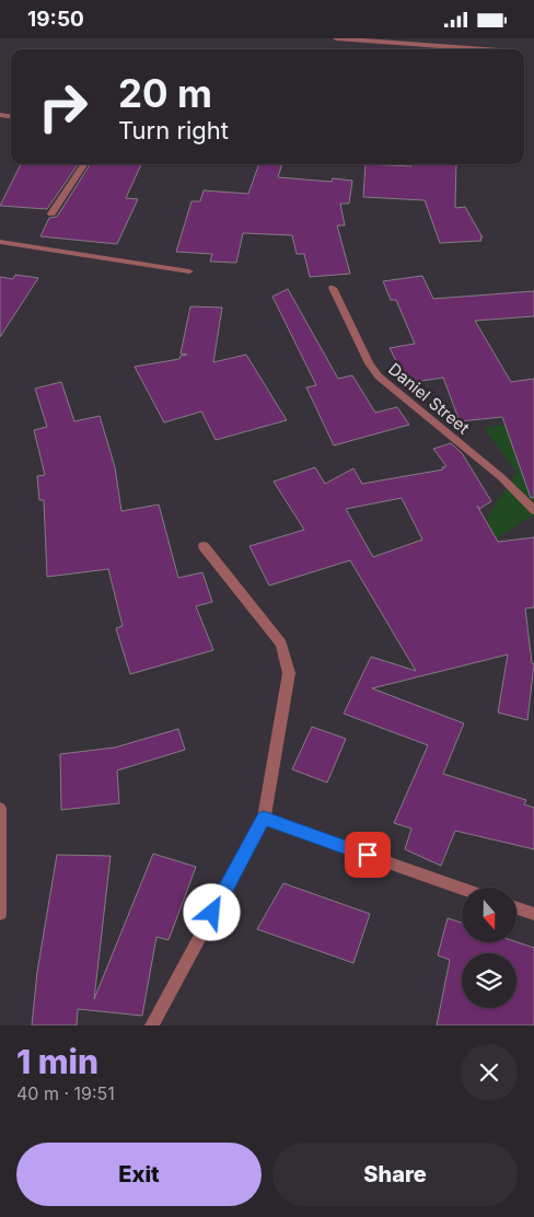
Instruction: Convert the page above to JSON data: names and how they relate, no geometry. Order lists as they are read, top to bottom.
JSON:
{
  "streets": {
    "street": ["Daniel Street"]
  },
  "north": "bottom",
  "page": {
    "status": "19:50",
    "turn": ["20 m", "Turn right"],
    "heading": ["1 min", "40 m · 19:51"],
    "buttons": ["Exit", "Share"]
  }
}
